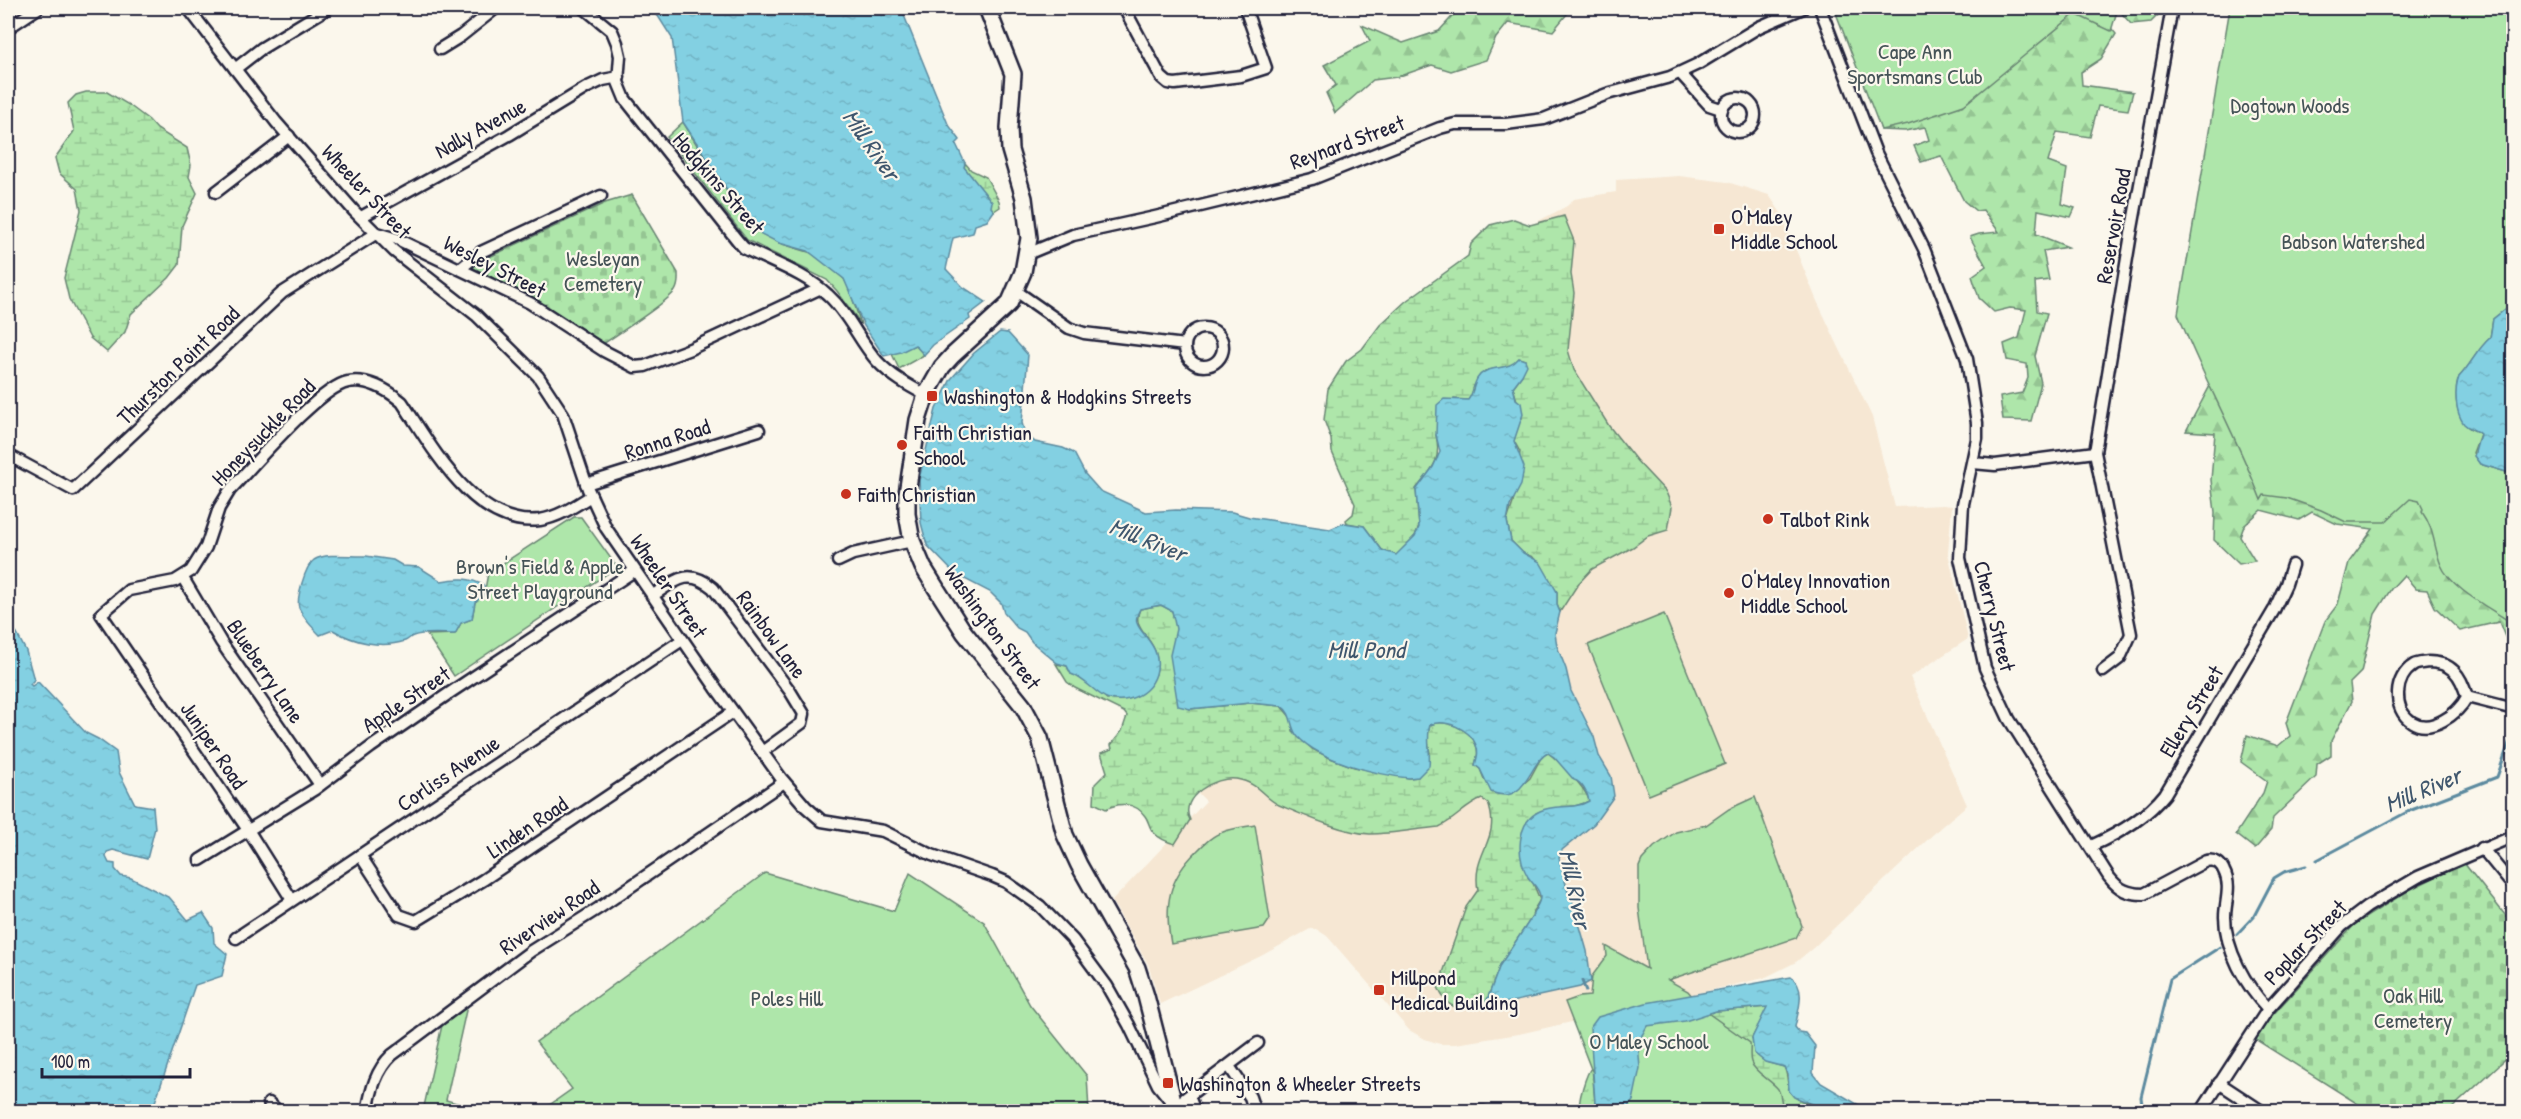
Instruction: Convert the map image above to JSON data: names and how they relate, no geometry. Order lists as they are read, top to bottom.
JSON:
{
  "streets": {
    "main road": ["Washington Street"],
    "street": [
      "Nally Avenue",
      "Reynard Street",
      "Hodgkins Street",
      "Wheeler Street",
      "Reservoir Road",
      "Wesley Street",
      "Thurston Point Road",
      "Honeysuckle Road",
      "Ronna Road",
      "Cherry Street",
      "Rainbow Lane",
      "Blueberry Lane",
      "Apple Street",
      "Ellery Street",
      "Juniper Road",
      "Corliss Avenue",
      "Linden Road",
      "Riverview Road",
      "Poplar Street"
    ]
  },
  "crossings": [
    ["Nally Avenue", "Hodgkins Street"],
    ["Nally Avenue", "Wheeler Street"],
    ["Reynard Street", "Washington Street"],
    ["Hodgkins Street", "Wesley Street"],
    ["Hodgkins Street", "Washington Street"],
    ["Wheeler Street", "Wesley Street"],
    ["Wheeler Street", "Thurston Point Road"],
    ["Wheeler Street", "Honeysuckle Road"],
    ["Wheeler Street", "Ronna Road"],
    ["Wheeler Street", "Washington Street"],
    ["Wheeler Street", "Rainbow Lane"],
    ["Wheeler Street", "Apple Street"],
    ["Wheeler Street", "Corliss Avenue"],
    ["Wheeler Street", "Linden Road"],
    ["Wheeler Street", "Riverview Road"],
    ["Wesley Street", "Thurston Point Road"],
    ["Honeysuckle Road", "Blueberry Lane"],
    ["Honeysuckle Road", "Juniper Road"],
    ["Cherry Street", "Ellery Street"],
    ["Cherry Street", "Poplar Street"],
    ["Blueberry Lane", "Apple Street"],
    ["Blueberry Lane", "Juniper Road"],
    ["Apple Street", "Juniper Road"],
    ["Juniper Road", "Corliss Avenue"],
    ["Corliss Avenue", "Linden Road"]
  ],
  "water": ["Mill River", "Mill Pond"],
  "parks": [
    "Cape Ann Sportsmans Club",
    "Dogtown Woods",
    "Babson Watershed",
    "Wesleyan Cemetery",
    "Brown's Field & Apple Street Playground",
    "Oak Hill Cemetery",
    "Poles Hill",
    "O Maley School"
  ],
  "places": {
    "transit": [
      "O'Maley Middle School",
      "Washington & Hodgkins Streets",
      "Millpond Medical Building",
      "Washington & Wheeler Streets"
    ],
    "other": [
      "Faith Christian School",
      "Faith Christian",
      "Talbot Rink",
      "O'Maley Innovation Middle School"
    ]
  },
  "scale_bar": "100 m"
}
